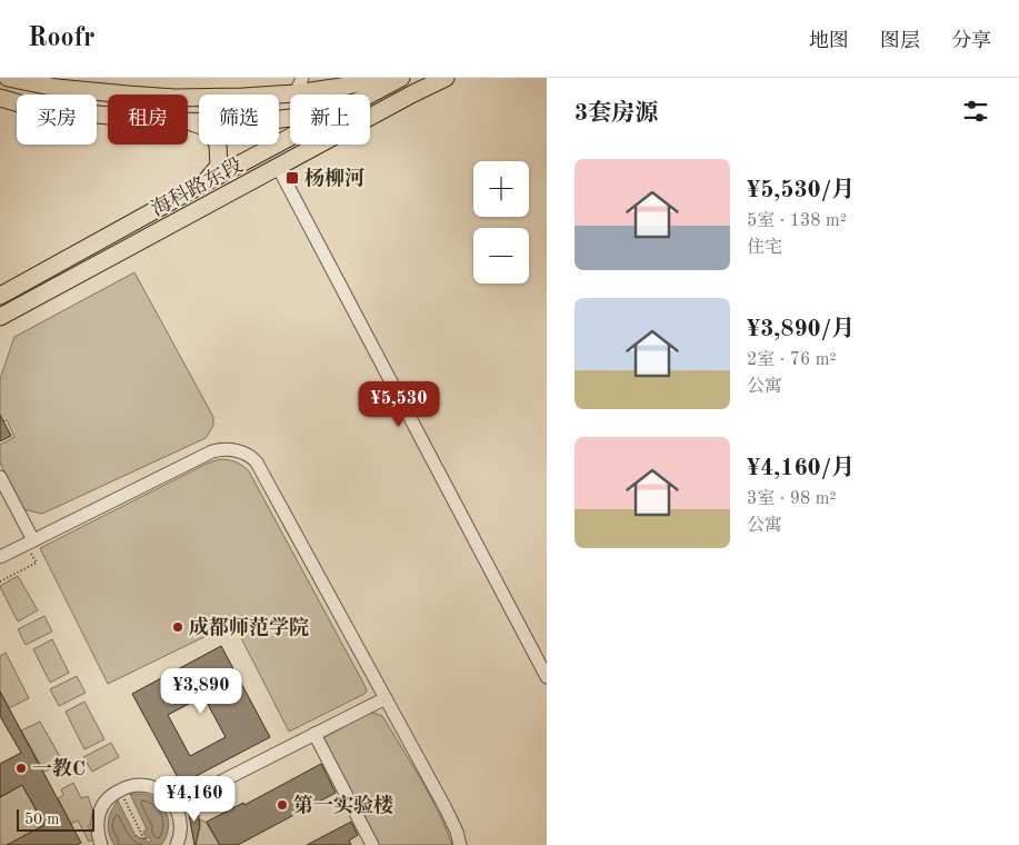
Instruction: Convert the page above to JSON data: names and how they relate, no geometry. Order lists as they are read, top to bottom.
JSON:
{
  "streets": {
    "main road": ["海科路东段"]
  },
  "places": {
    "transit": ["杨柳河"],
    "other": ["成都师范学院", "一教C", "第一实验楼"]
  },
  "scale_bar": "50 m",
  "page": {
    "header": "Roofr",
    "nav": ["地图", "图层", "分享"],
    "heading": "3套房源",
    "chip": [
      "买房",
      "租房",
      "筛选",
      "新上"
    ],
    "list": [
      {
        "name": "¥5,530/月",
        "note": "5室 · 138 m² · 住宅"
      },
      {
        "name": "¥3,890/月",
        "note": "2室 · 76 m² · 公寓"
      },
      {
        "name": "¥4,160/月",
        "note": "3室 · 98 m² · 公寓"
      }
    ],
    "map_buttons": ["+", "−"],
    "price": ["¥5,530", "¥3,890", "¥4,160"],
    "scale": "50 m"
  }
}
